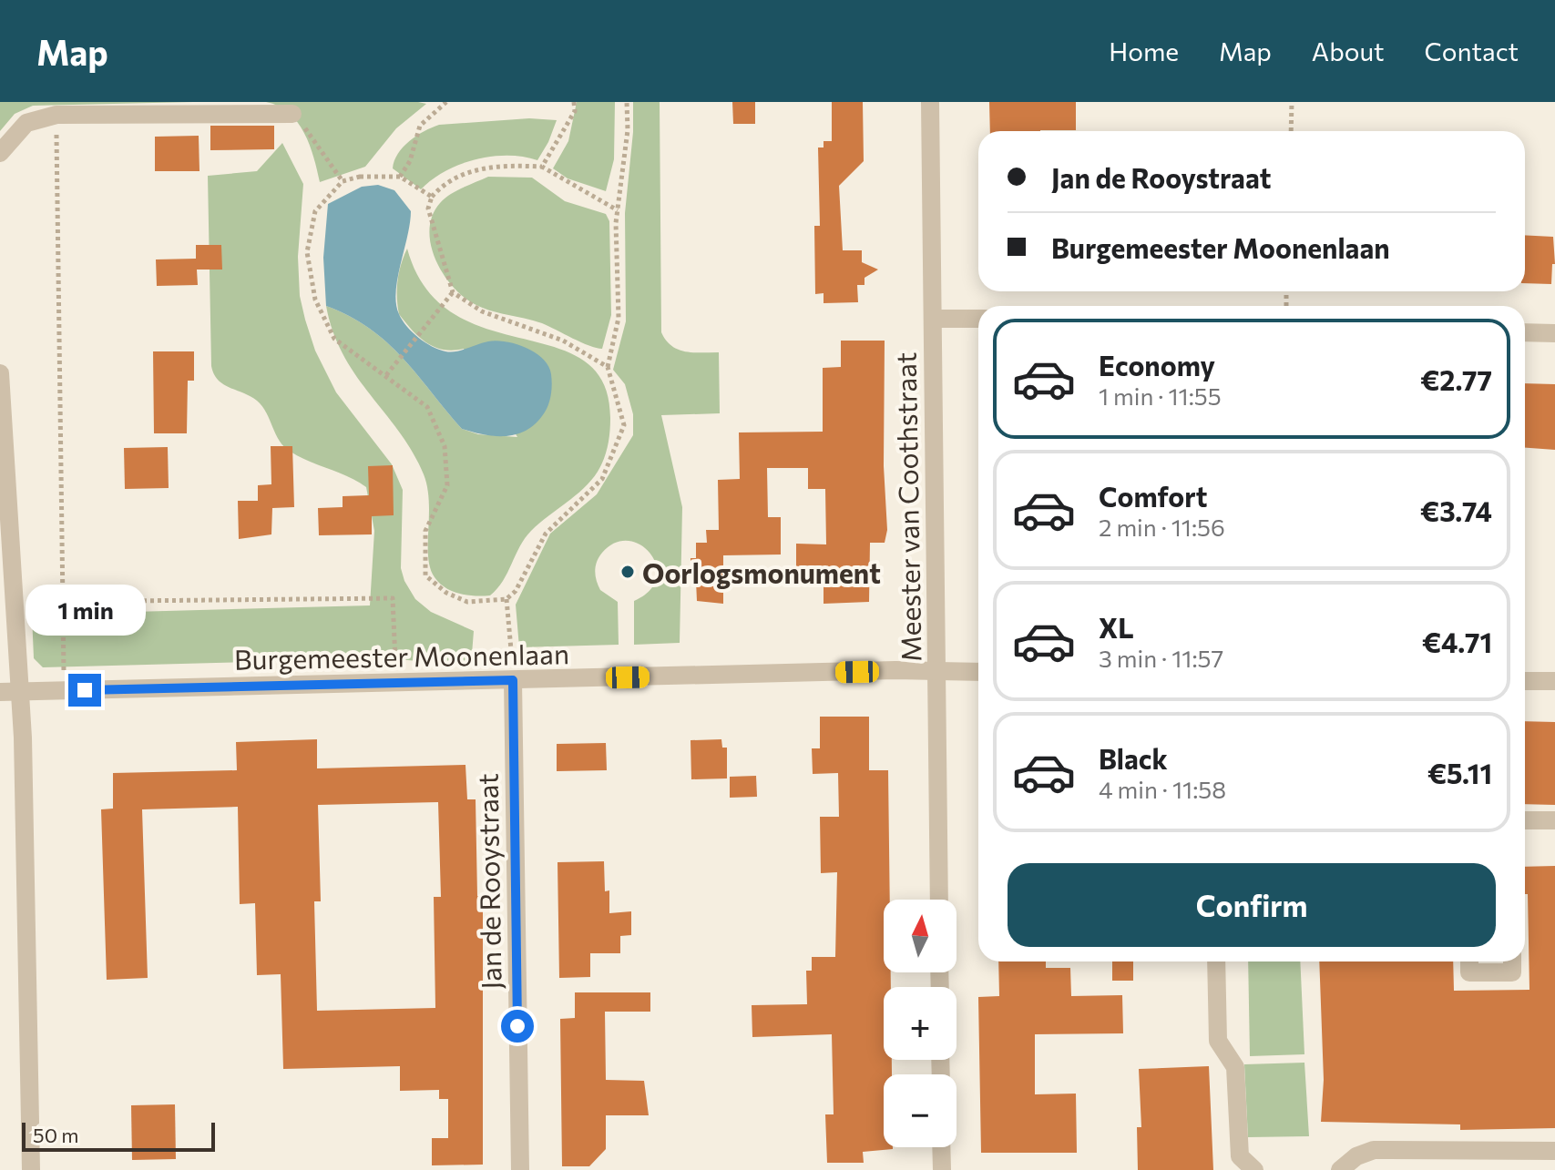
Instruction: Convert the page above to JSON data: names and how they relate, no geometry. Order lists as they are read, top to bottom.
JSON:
{
  "streets": {
    "street": ["Meester van Coothstraat", "Burgemeester Moonenlaan", "Jan de Rooystraat"]
  },
  "crossings": [
    ["Meester van Coothstraat", "Burgemeester Moonenlaan"],
    ["Burgemeester Moonenlaan", "Jan de Rooystraat"]
  ],
  "places": ["Oorlogsmonument"],
  "scale_bar": "50 m",
  "north": "top",
  "page": {
    "header": "Map",
    "nav": [
      "Home",
      "Map",
      "About",
      "Contact"
    ],
    "banner": ["Jan de Rooystraat", "Burgemeester Moonenlaan"],
    "list": [
      {
        "name": "Economy",
        "note": "1 min · 11:55",
        "value": "€2.77"
      },
      {
        "name": "Comfort",
        "note": "2 min · 11:56",
        "value": "€3.74"
      },
      {
        "name": "XL",
        "note": "3 min · 11:57",
        "value": "€4.71"
      },
      {
        "name": "Black",
        "note": "4 min · 11:58",
        "value": "€5.11"
      }
    ],
    "bubble": "1 min",
    "buttons": "Confirm",
    "map_buttons": ["+", "−"],
    "scale": "50 m"
  }
}
